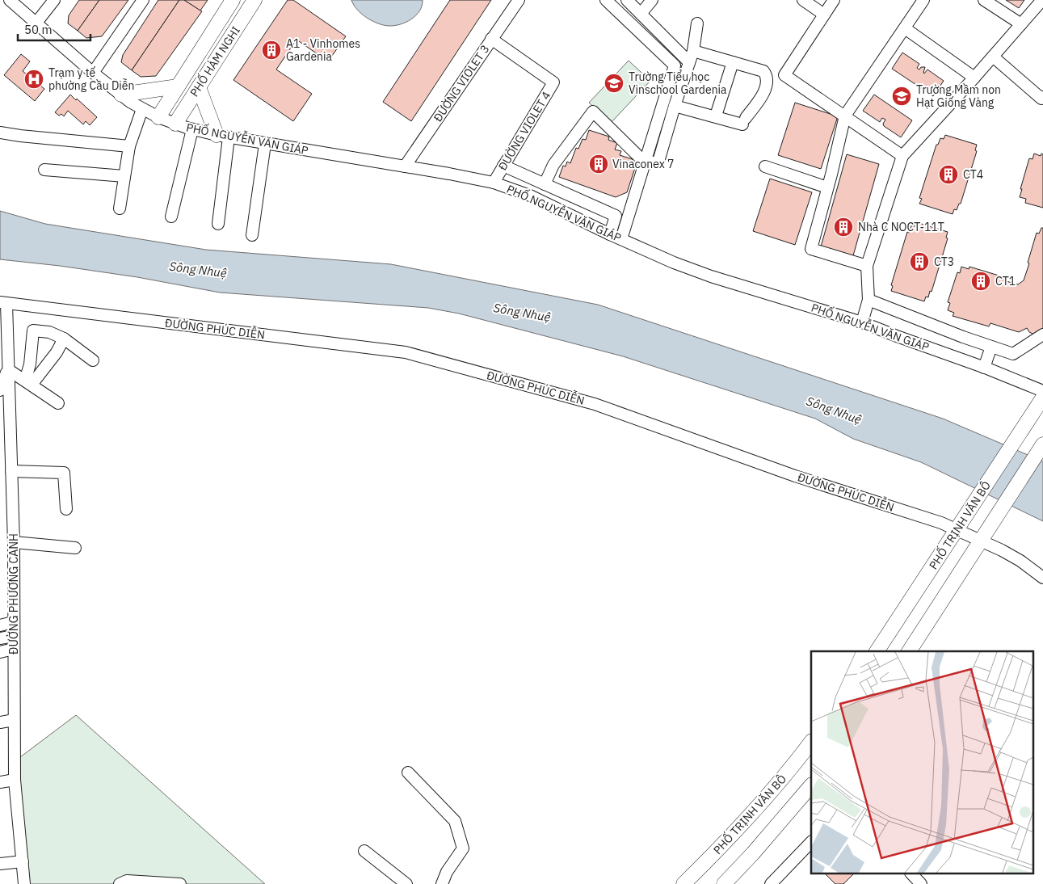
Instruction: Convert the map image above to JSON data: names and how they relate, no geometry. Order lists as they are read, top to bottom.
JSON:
{
  "streets": {
    "main road": ["PHỐ HÀM NGHI", "PHỐ TRỊNH VĂN BÔ"],
    "street": [
      "ĐƯỜNG VIOLET 3",
      "ĐƯỜNG VIOLET 4",
      "PHỐ NGUYỄN VĂN GIÁP",
      "ĐƯỜNG PHÚC DIỄN",
      "ĐƯỜNG PHƯƠNG CANH"
    ]
  },
  "crossings": [
    ["PHỐ HÀM NGHI", "PHỐ NGUYỄN VĂN GIÁP"],
    ["ĐƯỜNG VIOLET 3", "ĐƯỜNG VIOLET 4"],
    ["ĐƯỜNG VIOLET 3", "PHỐ NGUYỄN VĂN GIÁP"],
    ["ĐƯỜNG VIOLET 4", "PHỐ NGUYỄN VĂN GIÁP"],
    ["ĐƯỜNG PHÚC DIỄN", "PHỐ TRỊNH VĂN BÔ"],
    ["ĐƯỜNG PHÚC DIỄN", "ĐƯỜNG PHƯƠNG CANH"]
  ],
  "water": ["Sông Nhuệ"],
  "places": {
    "building": [
      "A1 - Vinhomes Gardenia",
      "Vinaconex 7",
      "CT4",
      "Nhà C NOCT-11T",
      "CT3",
      "CT1"
    ],
    "hospital": ["Trạm y tế phường Cầu Diễn"],
    "school or university": ["Trường Tiểu học Vinschool Gardenia", "Trường Mầm non Hạt Giống Vàng"]
  },
  "scale_bar": "50 m"
}
